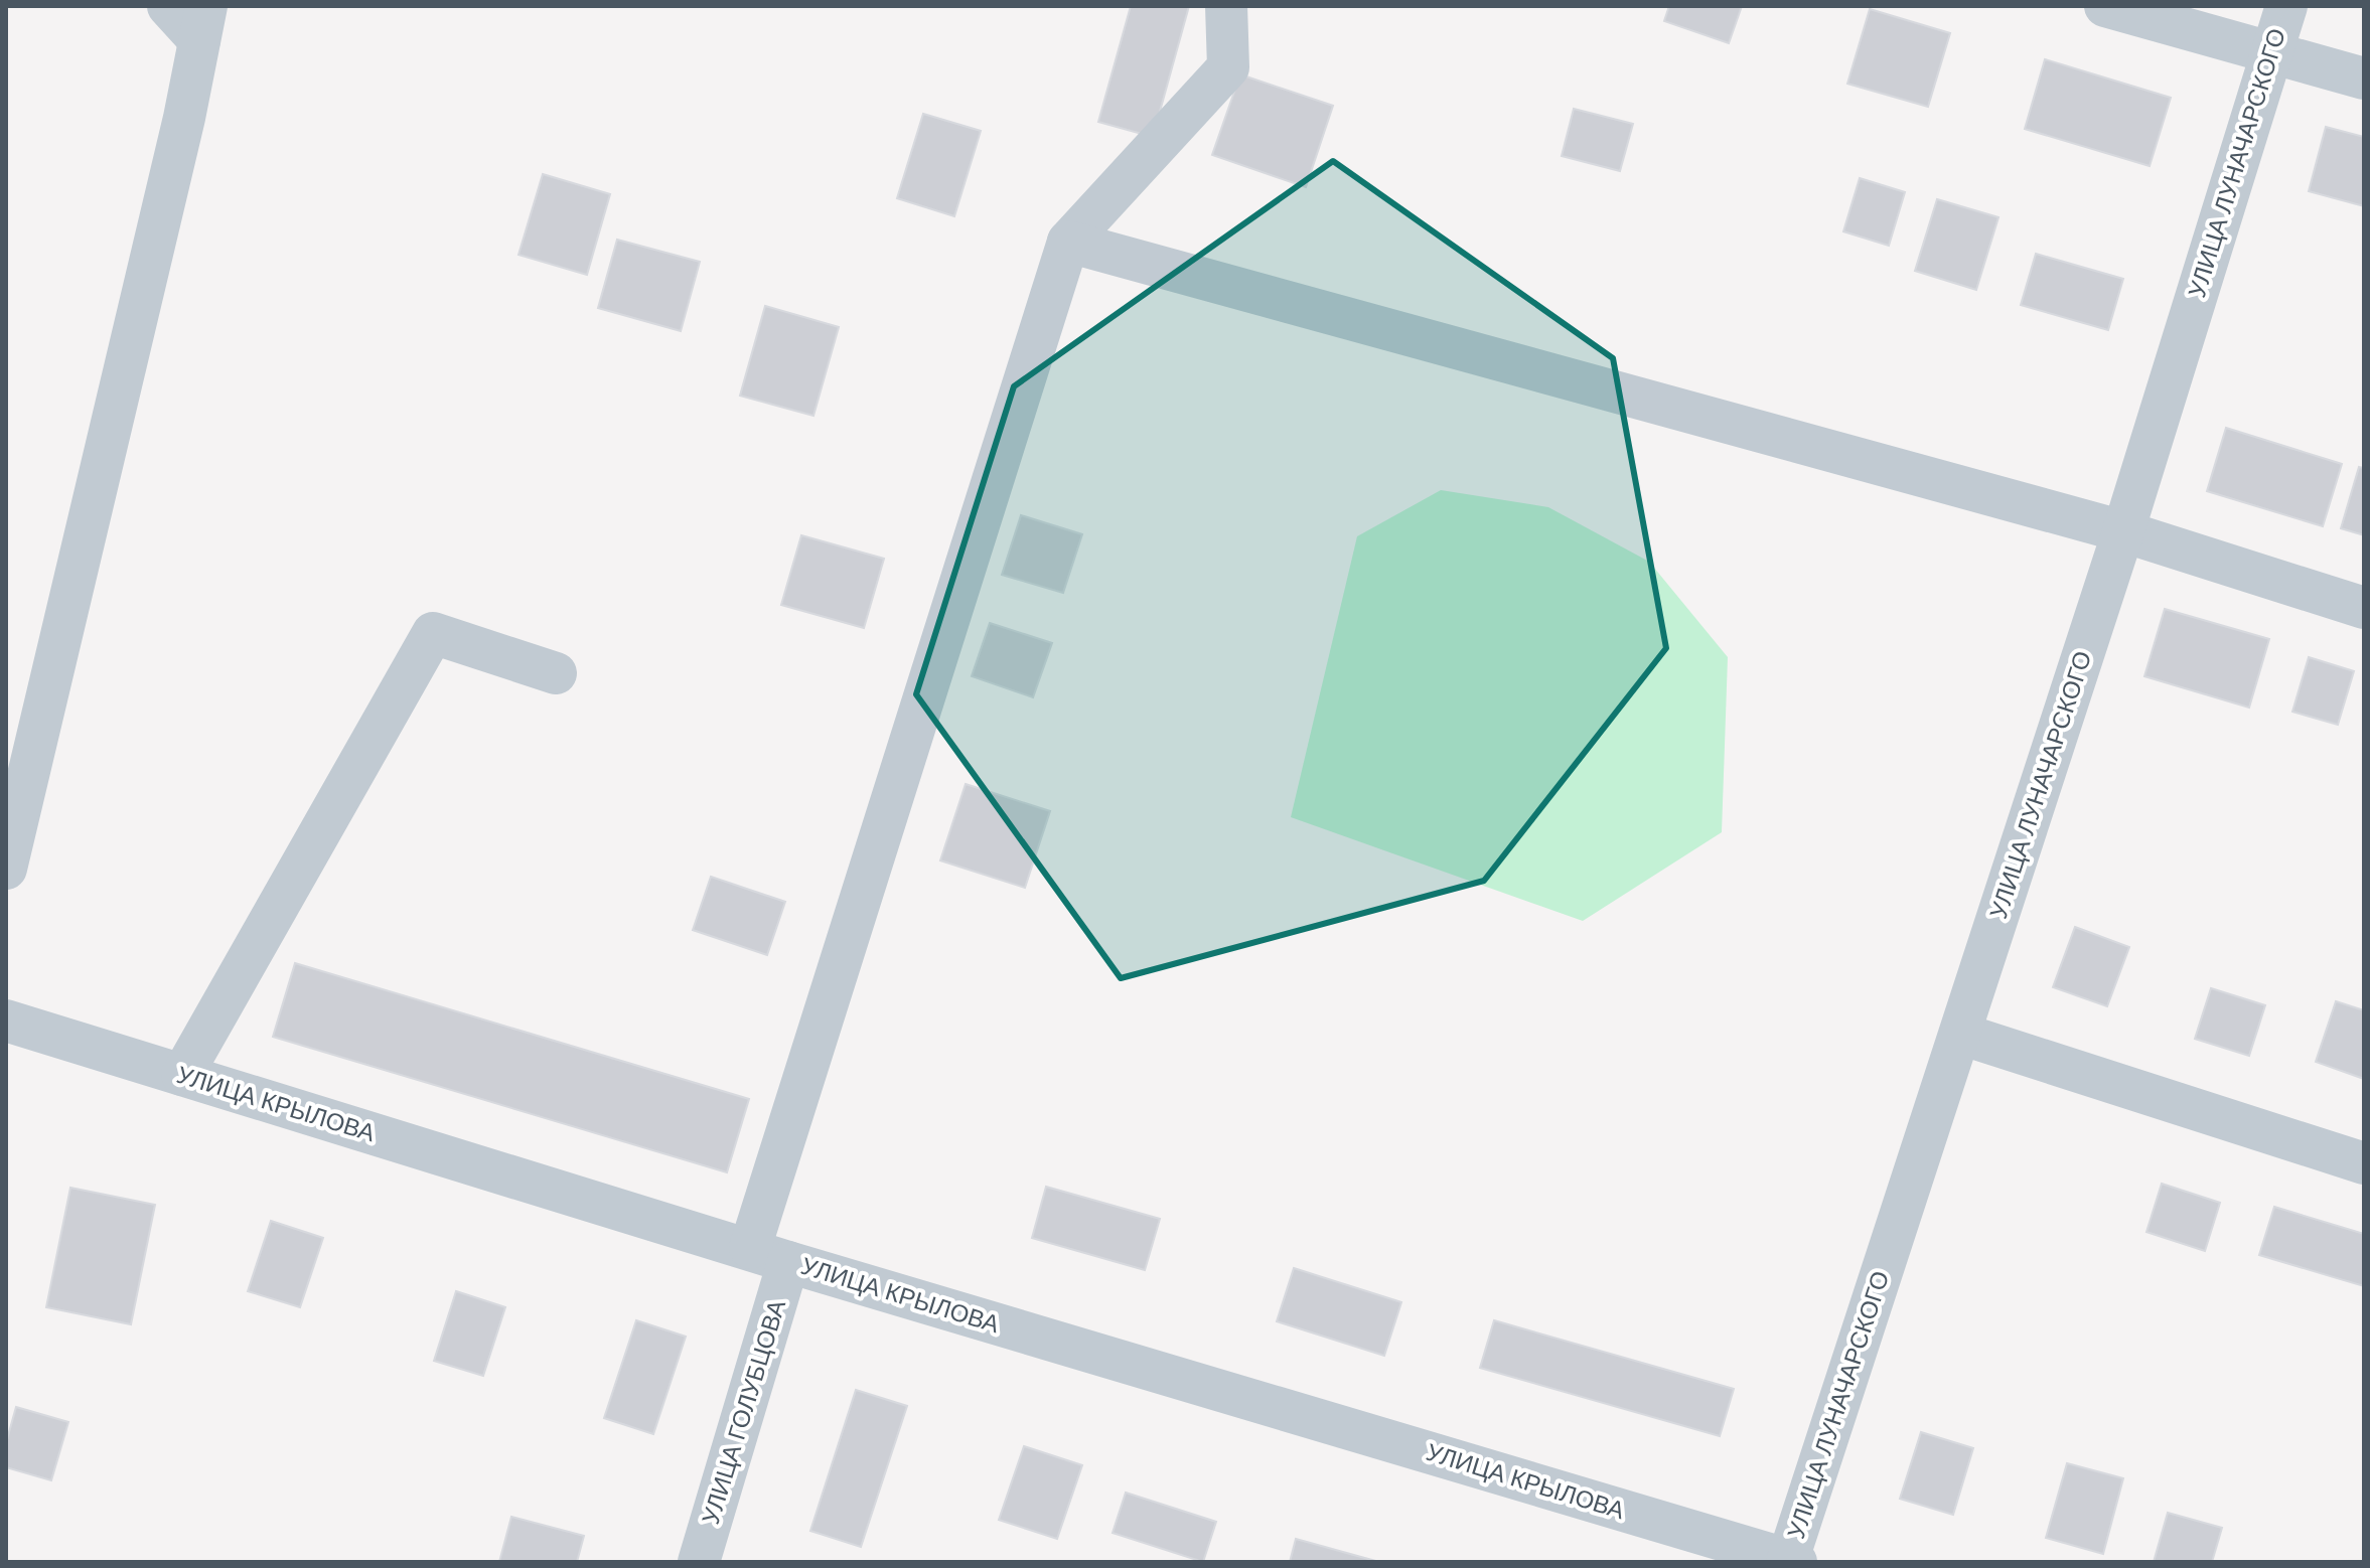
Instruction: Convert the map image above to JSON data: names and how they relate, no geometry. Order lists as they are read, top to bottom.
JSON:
{
  "streets": {
    "street": ["УЛИЦА ЛУНАЧАРСКОГО", "УЛИЦА КРЫЛОВА", "УЛИЦА ГОЛУБЦОВА"]
  },
  "crossings": [
    ["УЛИЦА ЛУНАЧАРСКОГО", "УЛИЦА КРЫЛОВА"],
    ["УЛИЦА КРЫЛОВА", "УЛИЦА ГОЛУБЦОВА"]
  ]
}
